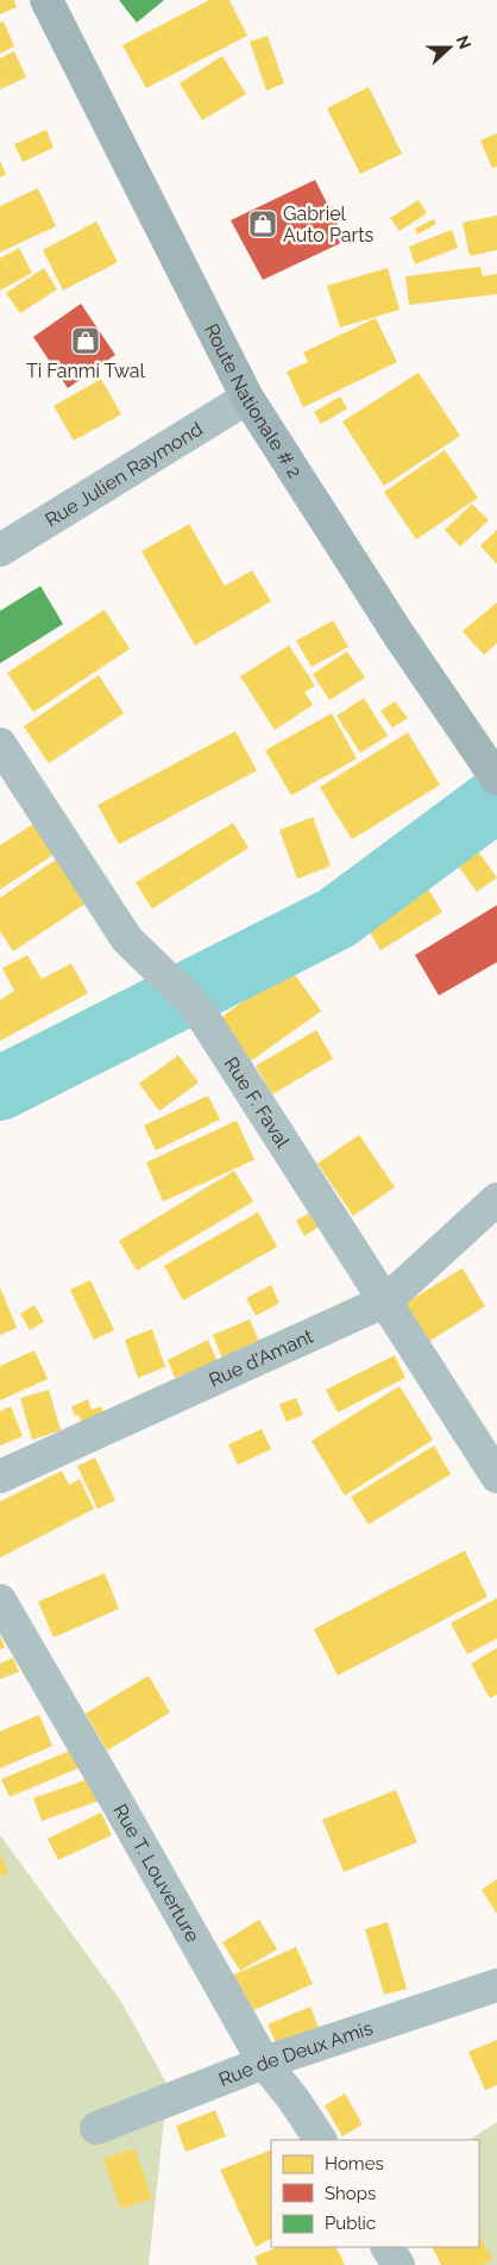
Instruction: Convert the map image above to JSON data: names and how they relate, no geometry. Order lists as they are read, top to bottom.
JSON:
{
  "streets": {
    "main road": ["Route Nationale # 2"],
    "street": [
      "Rue Julien Raymond",
      "Rue F. Faval",
      "Rue d'Amant",
      "Rue T. Louverture",
      "Rue de Deux Amis"
    ]
  },
  "crossings": [
    ["Route Nationale # 2", "Rue Julien Raymond"],
    ["Rue F. Faval", "Rue d'Amant"],
    ["Rue T. Louverture", "Rue de Deux Amis"]
  ],
  "places": {
    "shop": ["Gabriel Auto Parts", "Ti Fanmi Twal"]
  },
  "legend": ["Homes", "Shops", "Public"],
  "north": "right"
}
